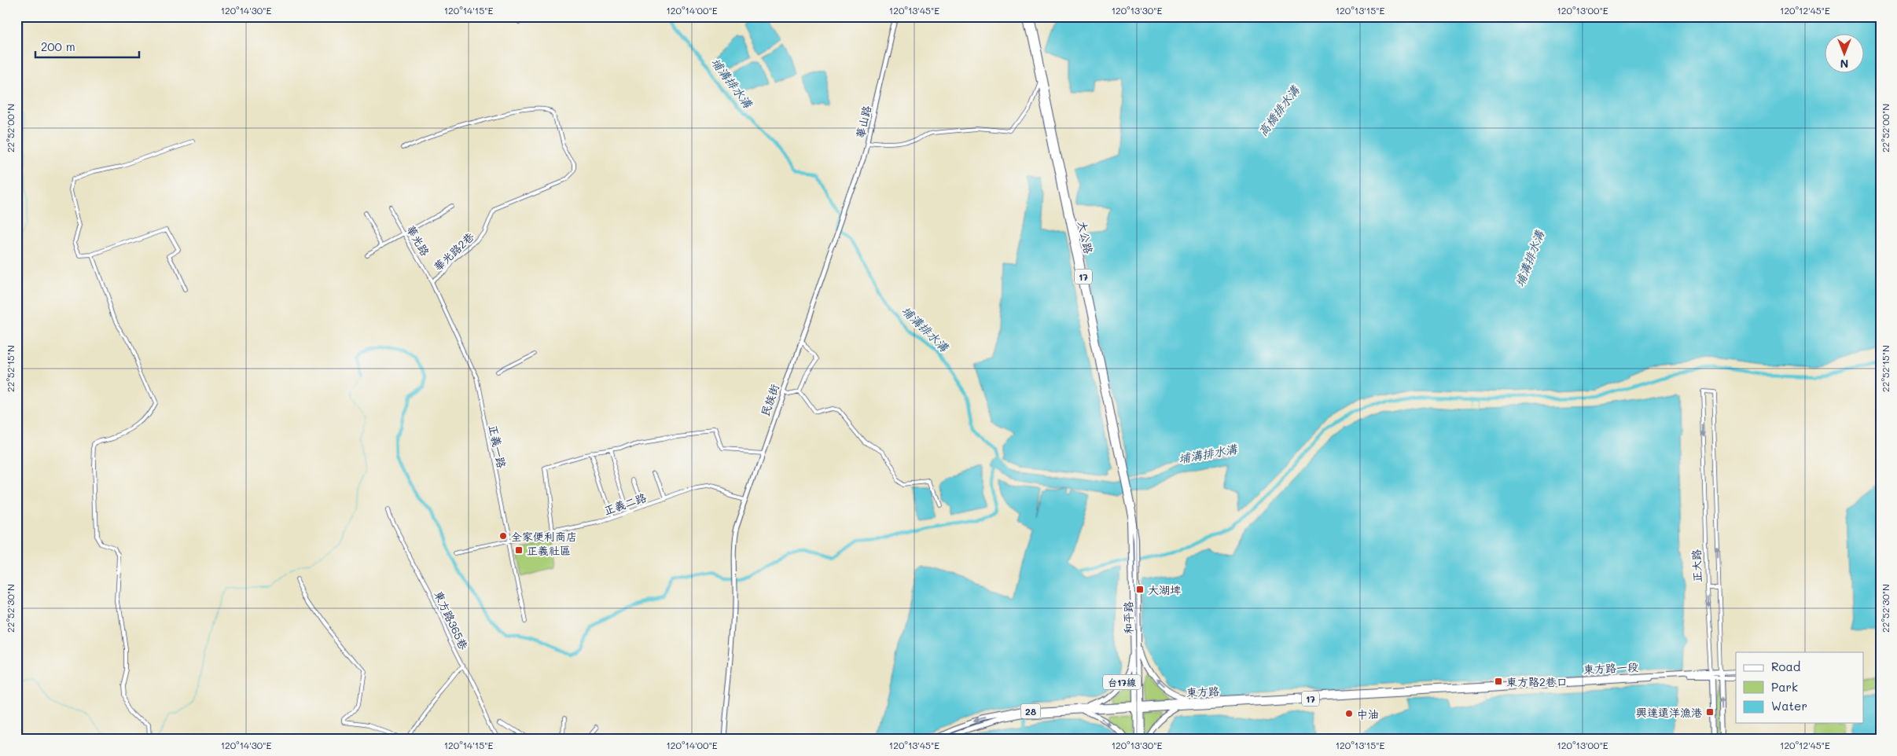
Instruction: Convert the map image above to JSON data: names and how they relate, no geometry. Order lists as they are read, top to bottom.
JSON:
{
  "streets": {
    "main road": [
      "大公路",
      "17",
      "正大路",
      "和平路",
      "東方路一段",
      "台17線",
      "東方路",
      "28"
    ],
    "street": [
      "華山路",
      "華光路",
      "華光路2巷",
      "民族街",
      "正義一路",
      "正義二路",
      "東方路365巷"
    ]
  },
  "crossings": [
    ["華山路", "民族街"],
    ["大公路", "和平路"],
    ["華光路", "華光路2巷"],
    ["華光路", "正義一路"],
    ["華光路2巷", "正義一路"],
    ["民族街", "正義二路"],
    ["正義一路", "正義二路"],
    ["正大路", "東方路一段"],
    ["和平路", "台17線"],
    ["和平路", "東方路"],
    ["東方路一段", "東方路"],
    ["台17線", "東方路"]
  ],
  "water": ["埔溝排水溝", "高橋排水溝"],
  "places": {
    "other": ["全家便利商店", "中油"],
    "transit": [
      "正義社區",
      "大湖埤",
      "東方路2巷口",
      "興達遠洋漁港"
    ]
  },
  "legend": ["Road", "Park", "Water"],
  "scale_bar": "200 m",
  "north": "bottom",
  "coordinates": [
    "120°14'30\"E",
    "120°14'15\"E",
    "120°14'00\"E",
    "120°13'45\"E",
    "120°13'30\"E",
    "120°13'15\"E",
    "120°13'00\"E",
    "120°12'45\"E",
    "22°52'00\"N",
    "22°52'15\"N",
    "22°52'30\"N"
  ]
}
